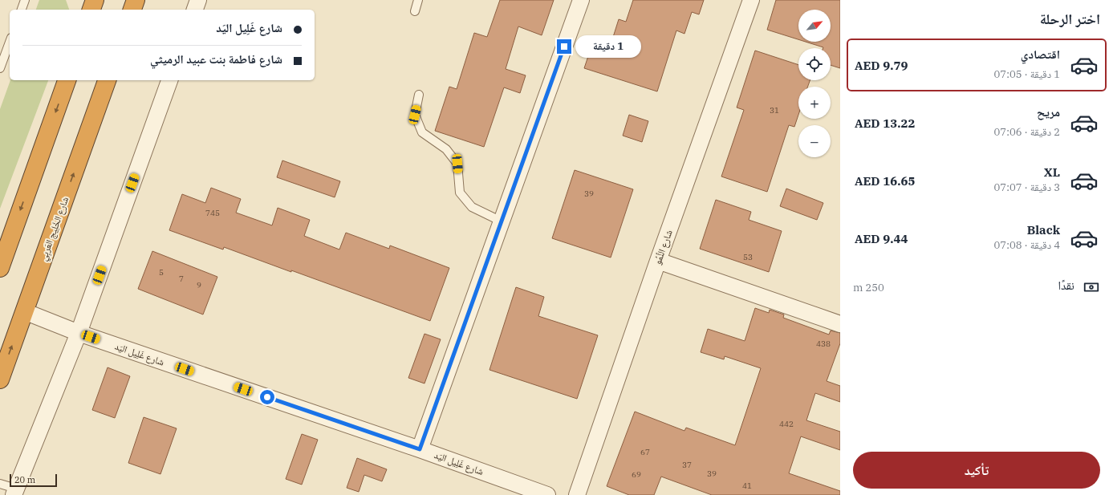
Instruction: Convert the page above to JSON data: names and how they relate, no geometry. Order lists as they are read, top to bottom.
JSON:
{
  "streets": {
    "highway": ["شارع الخَلِيج العَربِي"],
    "street": ["شارع النُّمُو", "شارع غَلِيل اليَد"]
  },
  "crossings": [
    ["شارع الخَلِيج العَربِي", "شارع غَلِيل اليَد"]
  ],
  "house_numbers": [
    "31",
    "39",
    "745",
    "53",
    "5",
    "7",
    "9",
    "438",
    "442",
    "67",
    "37",
    "39",
    "69",
    "41"
  ],
  "scale_bar": "20 m",
  "north": "top right",
  "page": {
    "heading": "اختر الرحلة",
    "map_buttons": ["+", "−"],
    "banner": ["شارع غَلِيل اليَد", "شارع فاطمة بنت عبيد الرميثي"],
    "bubble": "1 دقيقة",
    "list": [
      {
        "name": "اقتصادي",
        "note": "1 دقيقة · 07:05",
        "value": "AED 9.79"
      },
      {
        "name": "مريح",
        "note": "2 دقيقة · 07:06",
        "value": "AED 13.22"
      },
      {
        "name": "XL",
        "note": "3 دقيقة · 07:07",
        "value": "AED 16.65"
      },
      {
        "name": "Black",
        "note": "4 دقيقة · 07:08",
        "value": "AED 9.44"
      }
    ],
    "pay": ["نقدًا", "250 m"],
    "buttons": "تأكيد",
    "scale": "20 m"
  }
}
